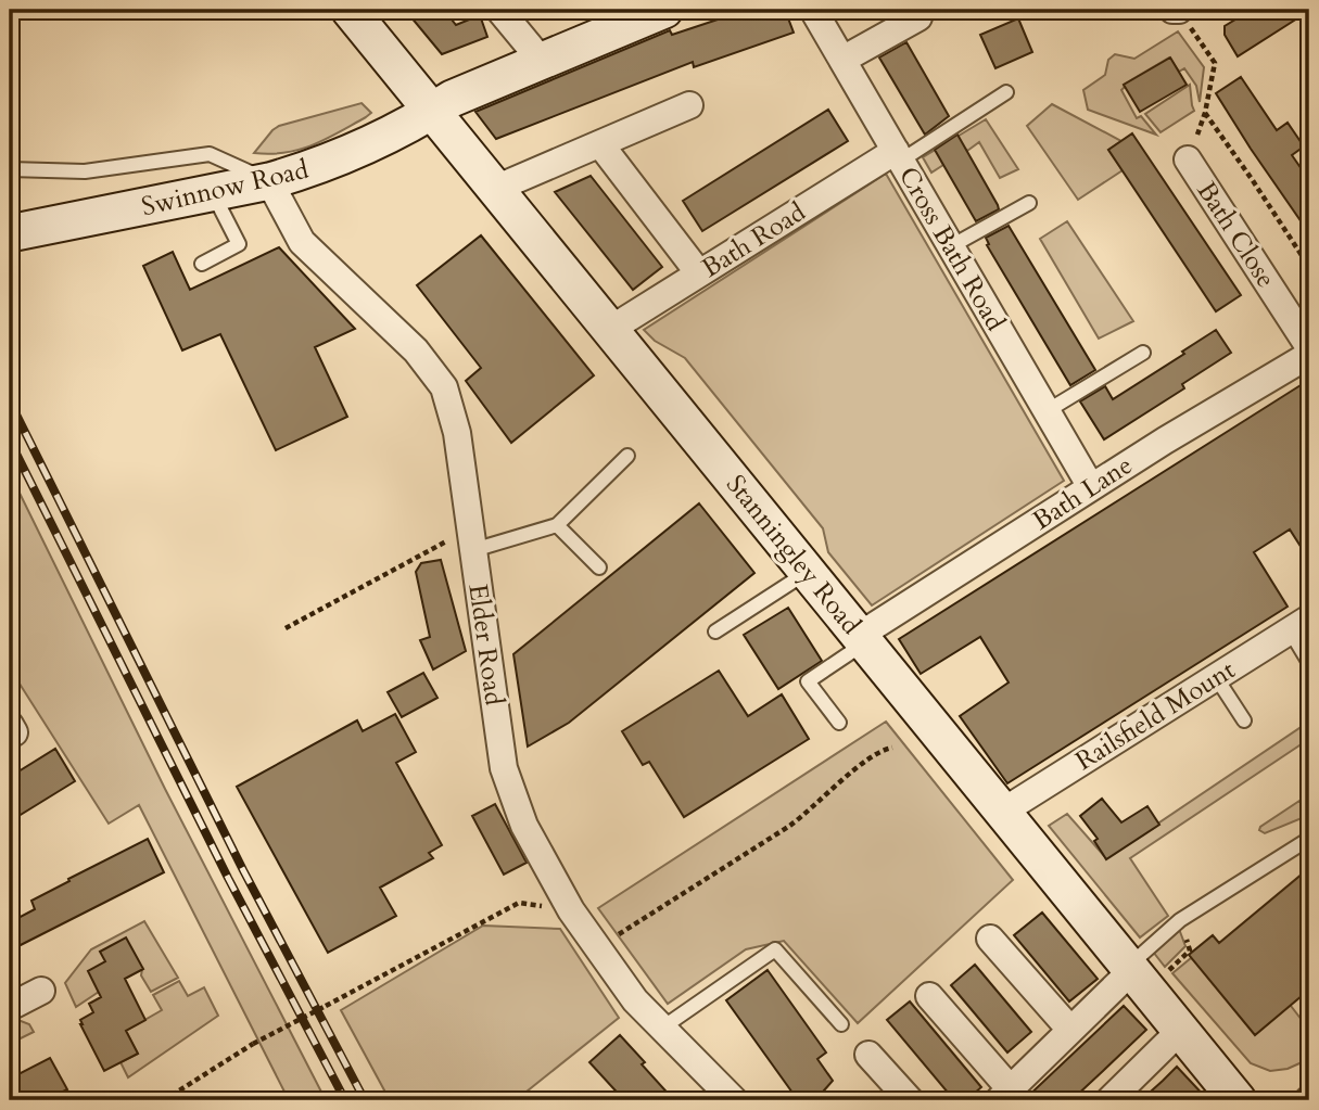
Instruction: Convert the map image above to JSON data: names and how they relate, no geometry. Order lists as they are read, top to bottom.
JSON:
{
  "streets": {
    "street": [
      "Swinnow Road",
      "Bath Close",
      "Bath Road",
      "Cross Bath Road",
      "Bath Lane",
      "Stanningley Road",
      "Elder Road",
      "Railsfield Mount"
    ]
  },
  "crossings": [
    ["Swinnow Road", "Stanningley Road"],
    ["Swinnow Road", "Elder Road"],
    ["Bath Road", "Cross Bath Road"],
    ["Bath Road", "Stanningley Road"],
    ["Cross Bath Road", "Bath Lane"],
    ["Bath Lane", "Stanningley Road"],
    ["Stanningley Road", "Railsfield Mount"]
  ]
}
